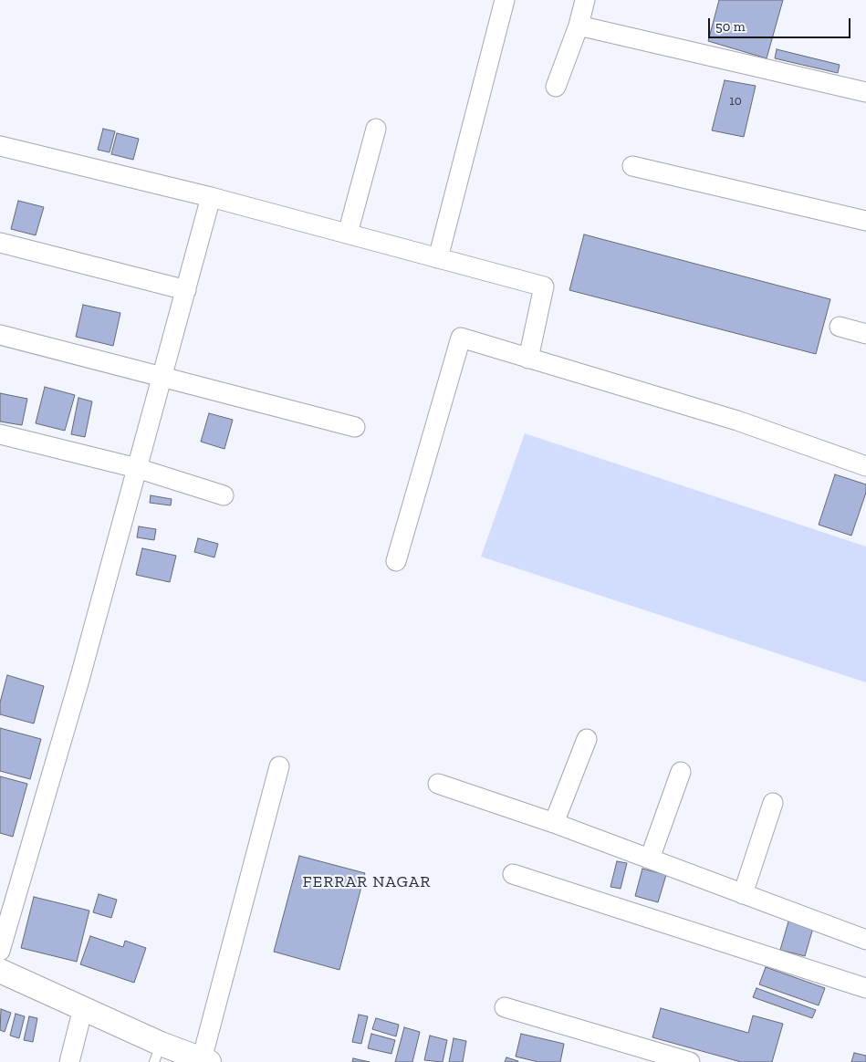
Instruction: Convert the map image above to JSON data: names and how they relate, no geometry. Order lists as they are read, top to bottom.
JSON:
{
  "districts": ["FERRAR NAGAR"],
  "house_numbers": ["10"],
  "scale_bar": "50 m"
}
